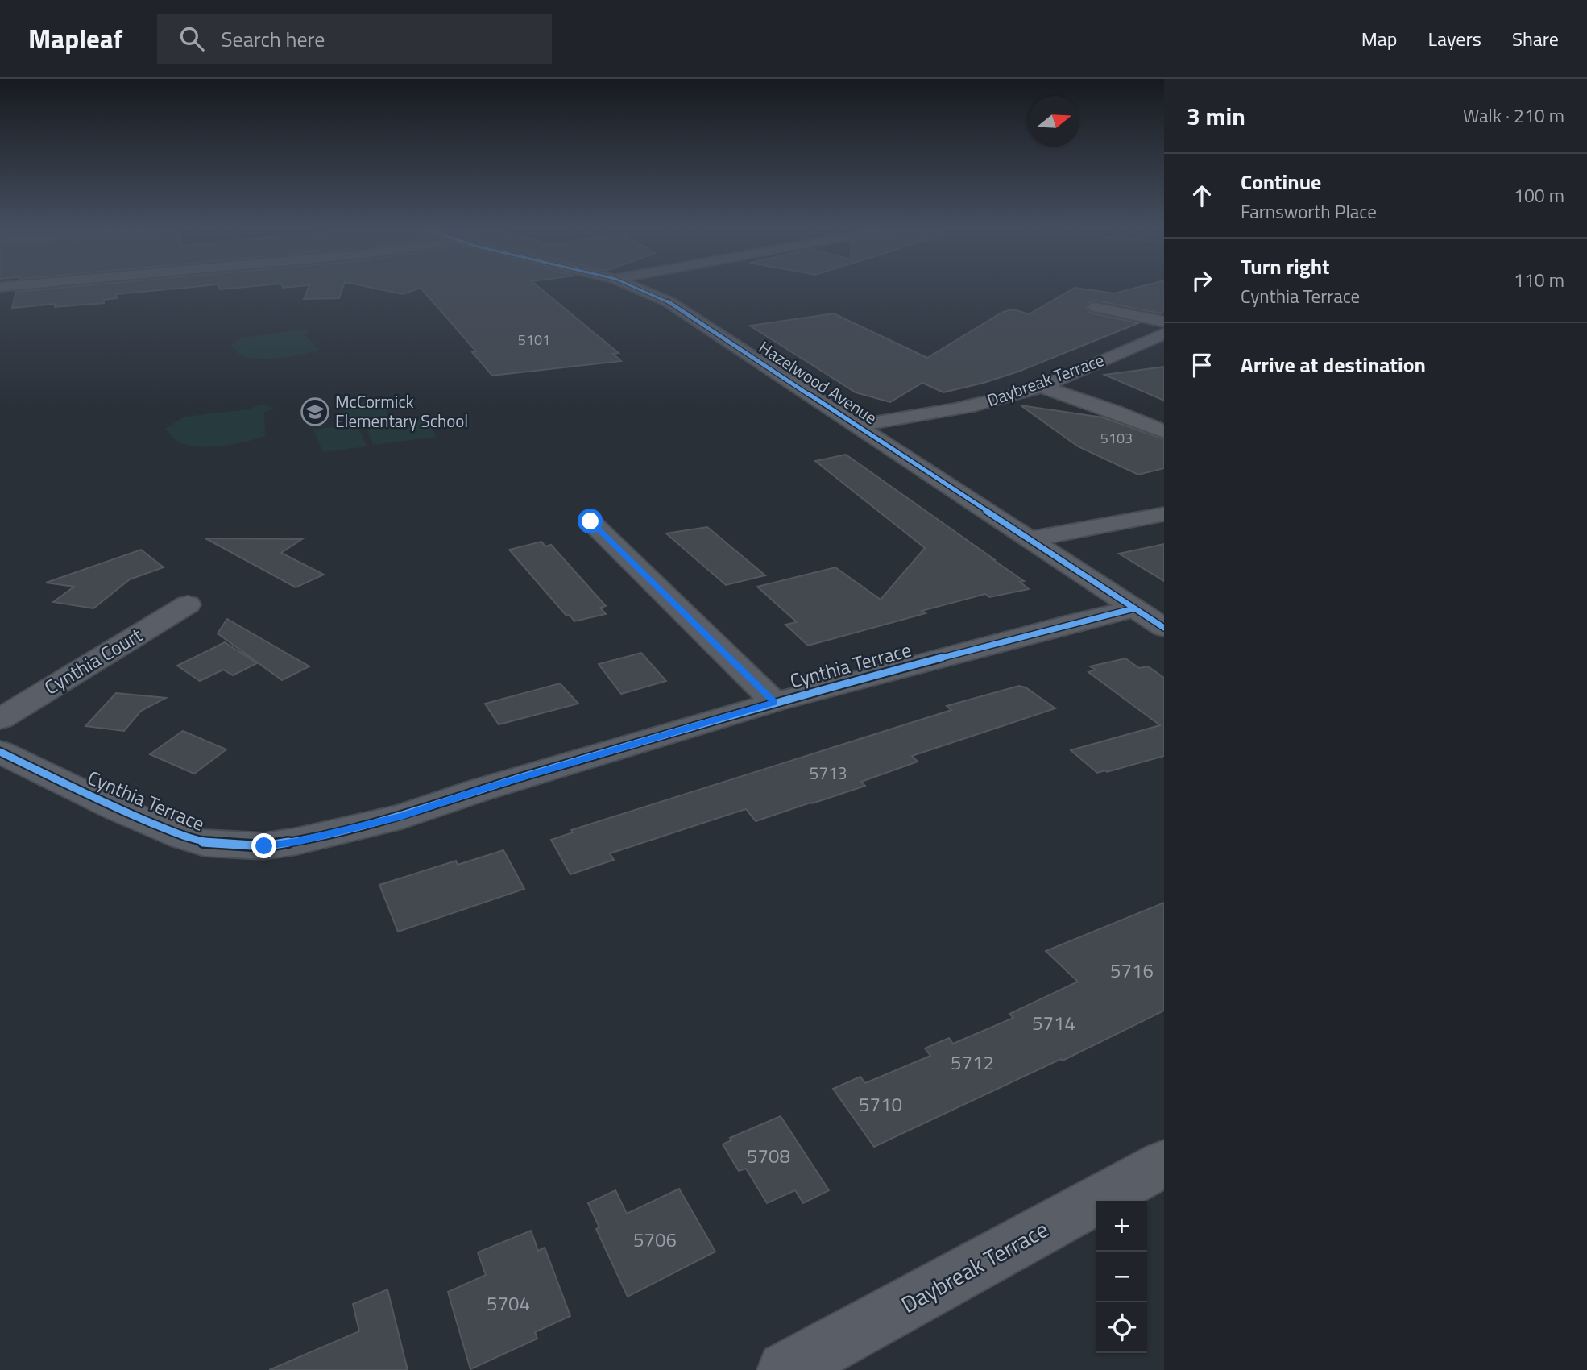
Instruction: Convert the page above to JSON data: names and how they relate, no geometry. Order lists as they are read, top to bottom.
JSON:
{
  "streets": {
    "street": [
      "Daybreak Terrace",
      "Hazelwood Avenue",
      "Cynthia Court",
      "Cynthia Terrace"
    ]
  },
  "crossings": [
    ["Daybreak Terrace", "Hazelwood Avenue"],
    ["Hazelwood Avenue", "Cynthia Terrace"]
  ],
  "places": {
    "school or university": ["McCormick Elementary School"]
  },
  "house_numbers": [
    "5101",
    "5103",
    "5713",
    "5716",
    "5714",
    "5712",
    "5710",
    "5708",
    "5706",
    "5704"
  ],
  "north": "right",
  "page": {
    "header": "Mapleaf",
    "search": "Search here",
    "nav": ["Map", "Layers", "Share"],
    "heading": ["3 min", "Walk · 210 m"],
    "list": [
      ["Continue", "Farnsworth Place", "100 m"],
      ["Turn right", "Cynthia Terrace", "110 m"],
      "Arrive at destination"
    ],
    "map_buttons": ["+", "−"]
  }
}
